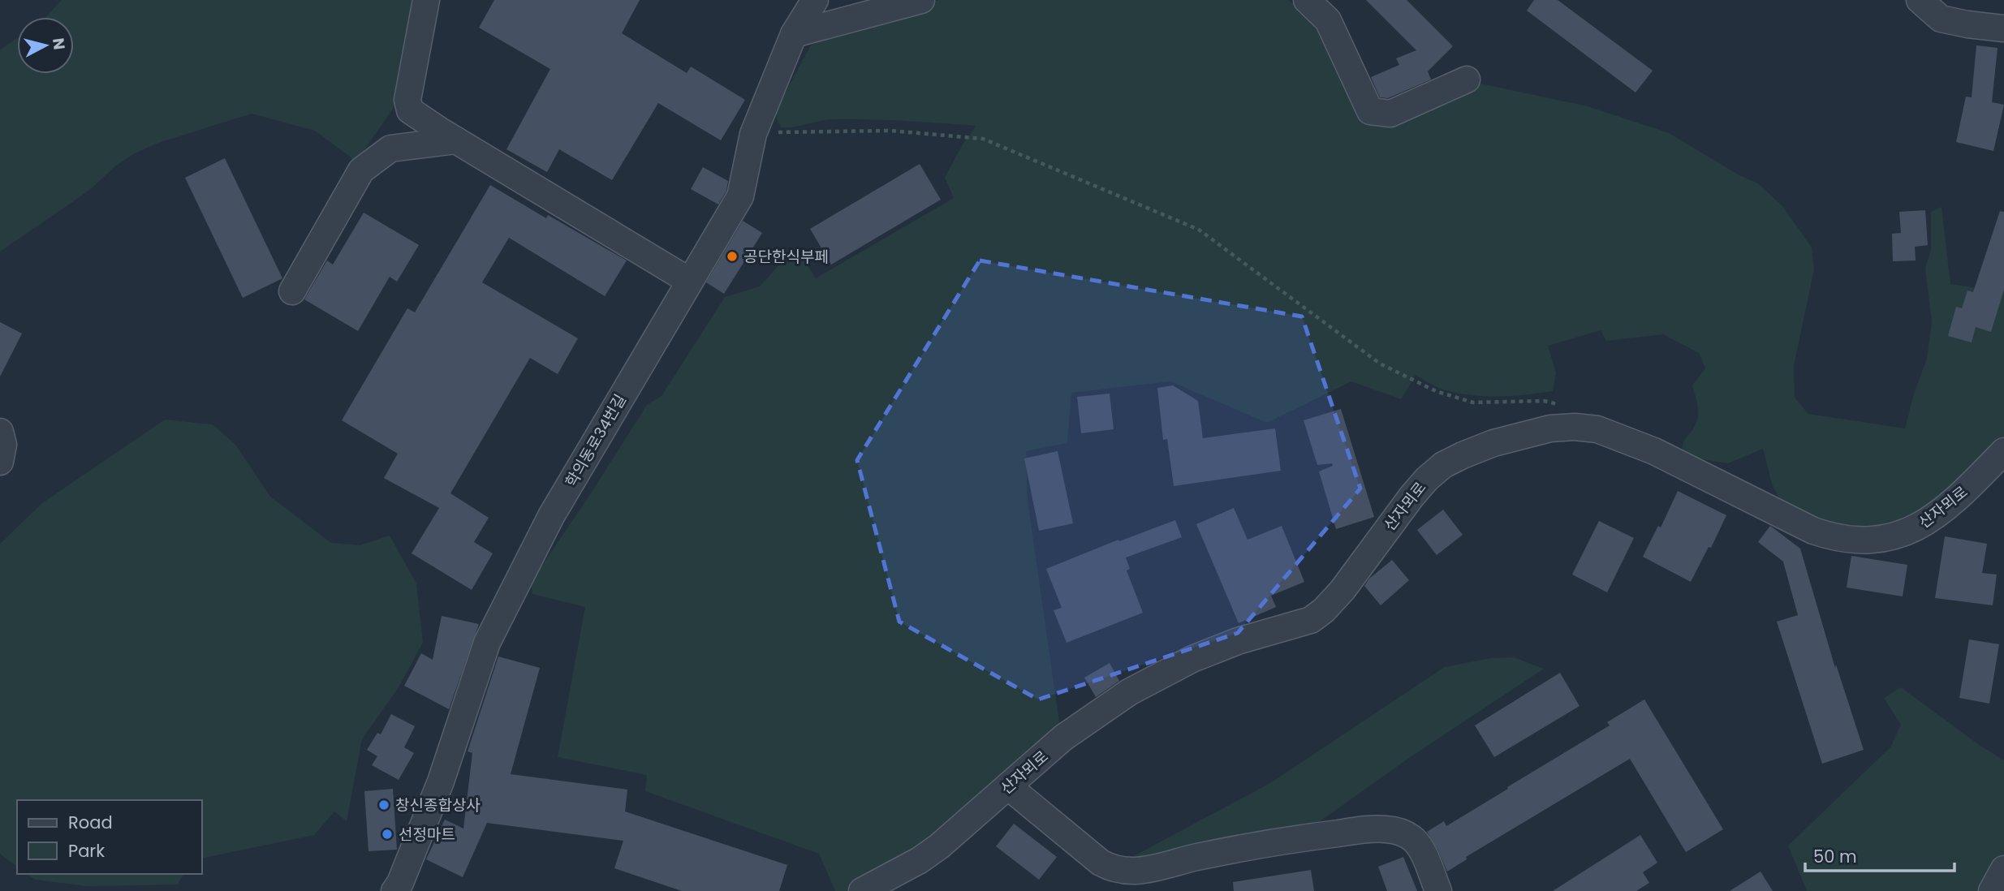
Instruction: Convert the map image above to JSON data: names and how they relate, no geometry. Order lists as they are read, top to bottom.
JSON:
{
  "streets": {
    "street": ["학의동로34번길", "산자뫼로"]
  },
  "places": ["공단한식부페", "창신종합상사", "선정마트"],
  "legend": ["Road", "Park"],
  "scale_bar": "50 m",
  "north": "right"
}
